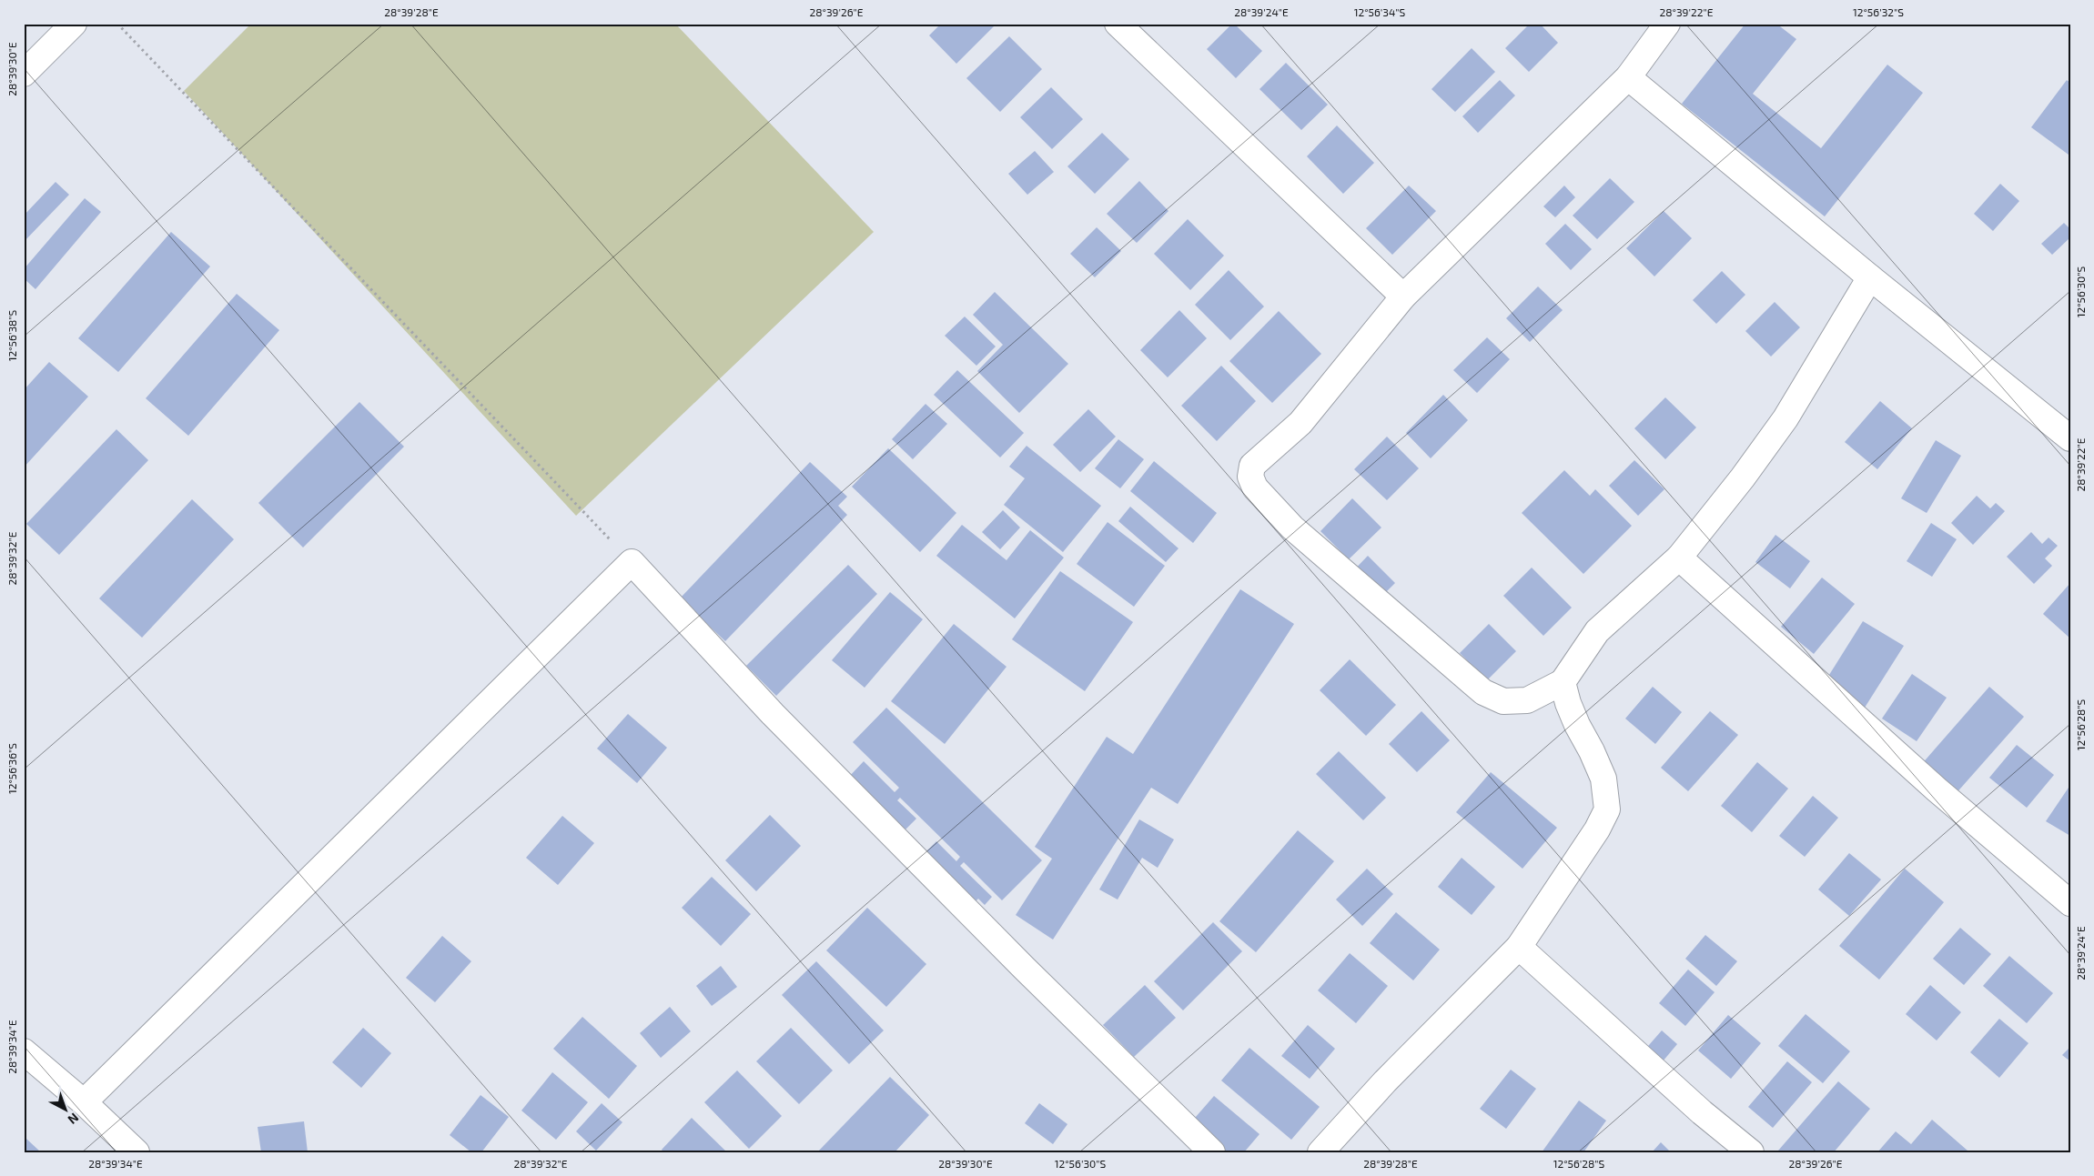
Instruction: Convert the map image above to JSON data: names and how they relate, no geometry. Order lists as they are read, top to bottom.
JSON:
{
  "north": "bottom right",
  "coordinates": [
    "28°39'28\"E",
    "28°39'26\"E",
    "28°39'24\"E",
    "12°56'34\"S",
    "28°39'22\"E",
    "12°56'32\"S",
    "28°39'30\"E",
    "12°56'30\"S",
    "12°56'38\"S",
    "28°39'32\"E",
    "12°56'28\"S",
    "12°56'36\"S",
    "28°39'34\"E"
  ]
}
